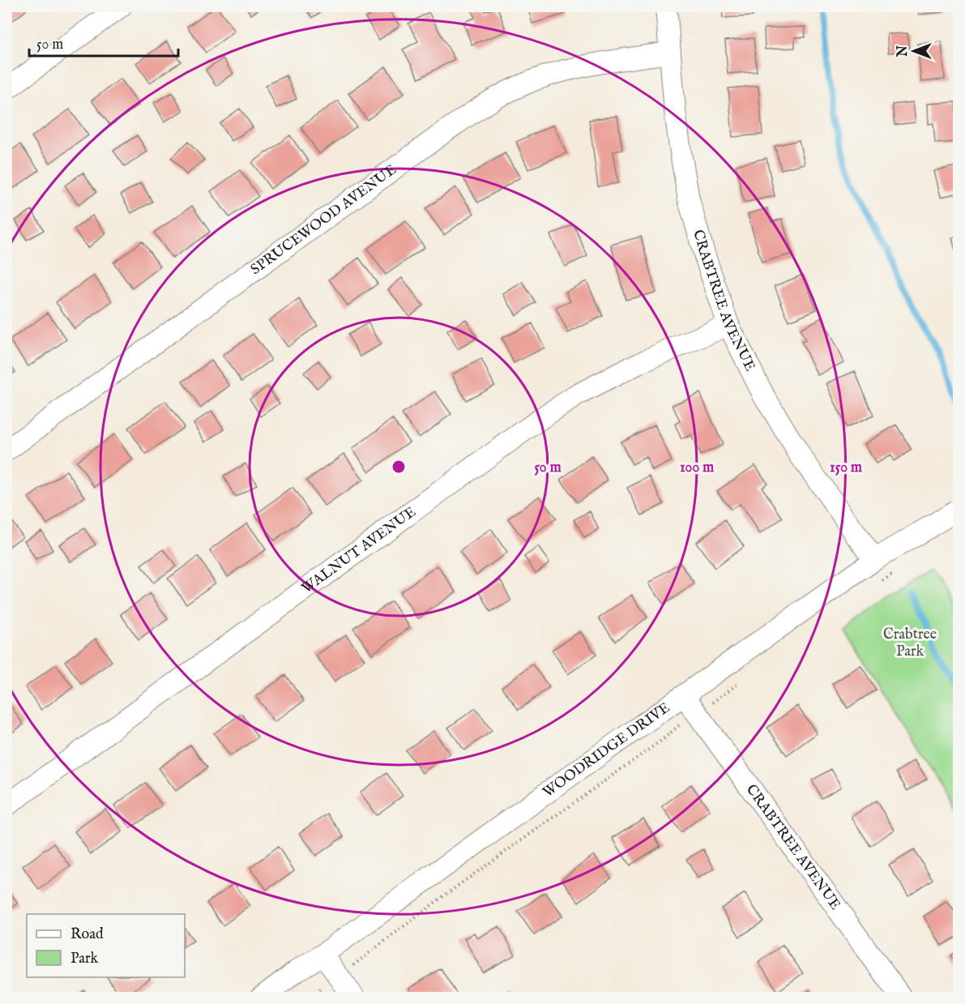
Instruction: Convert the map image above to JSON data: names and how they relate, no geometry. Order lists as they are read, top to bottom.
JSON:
{
  "streets": {
    "street": [
      "SPRUCEWOOD AVENUE",
      "CRABTREE AVENUE",
      "WALNUT AVENUE",
      "WOODRIDGE DRIVE"
    ]
  },
  "crossings": [
    ["SPRUCEWOOD AVENUE", "CRABTREE AVENUE"],
    ["CRABTREE AVENUE", "WALNUT AVENUE"],
    ["CRABTREE AVENUE", "WOODRIDGE DRIVE"]
  ],
  "parks": ["Crabtree Park"],
  "legend": ["Road", "Park"],
  "scale_bar": "50 m",
  "north": "left",
  "rings": ["50 m", "100 m", "150 m"]
}
